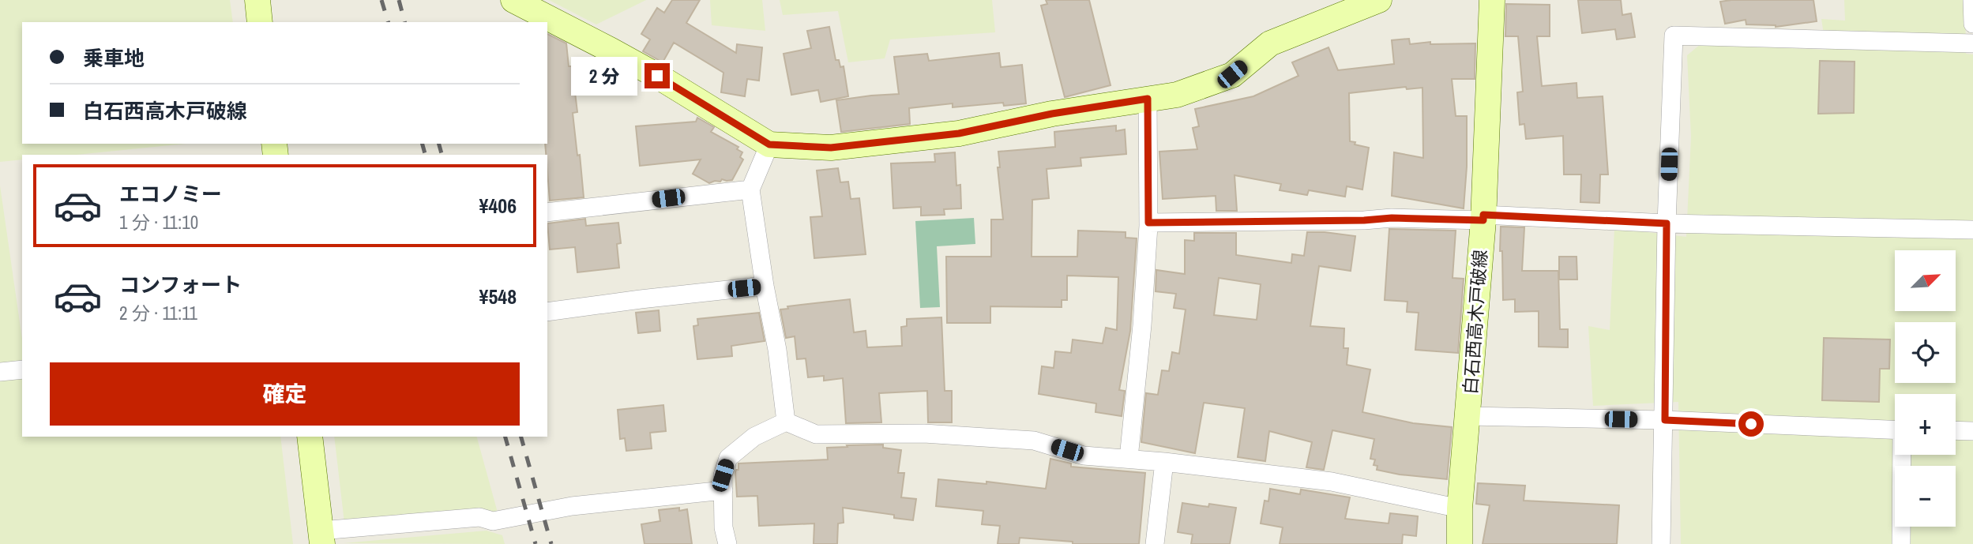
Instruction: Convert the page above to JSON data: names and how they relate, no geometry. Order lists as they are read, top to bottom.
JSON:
{
  "streets": {
    "main road": ["白石西高木戸破線"]
  },
  "north": "top right",
  "page": {
    "banner": ["乗車地", "白石西高木戸破線"],
    "bubble": "2 分",
    "list": [
      {
        "name": "エコノミー",
        "note": "1 分 · 11:10",
        "value": "¥406"
      },
      {
        "name": "コンフォート",
        "note": "2 分 · 11:11",
        "value": "¥548"
      }
    ],
    "map_buttons": ["+", "−"],
    "buttons": "確定"
  }
}
